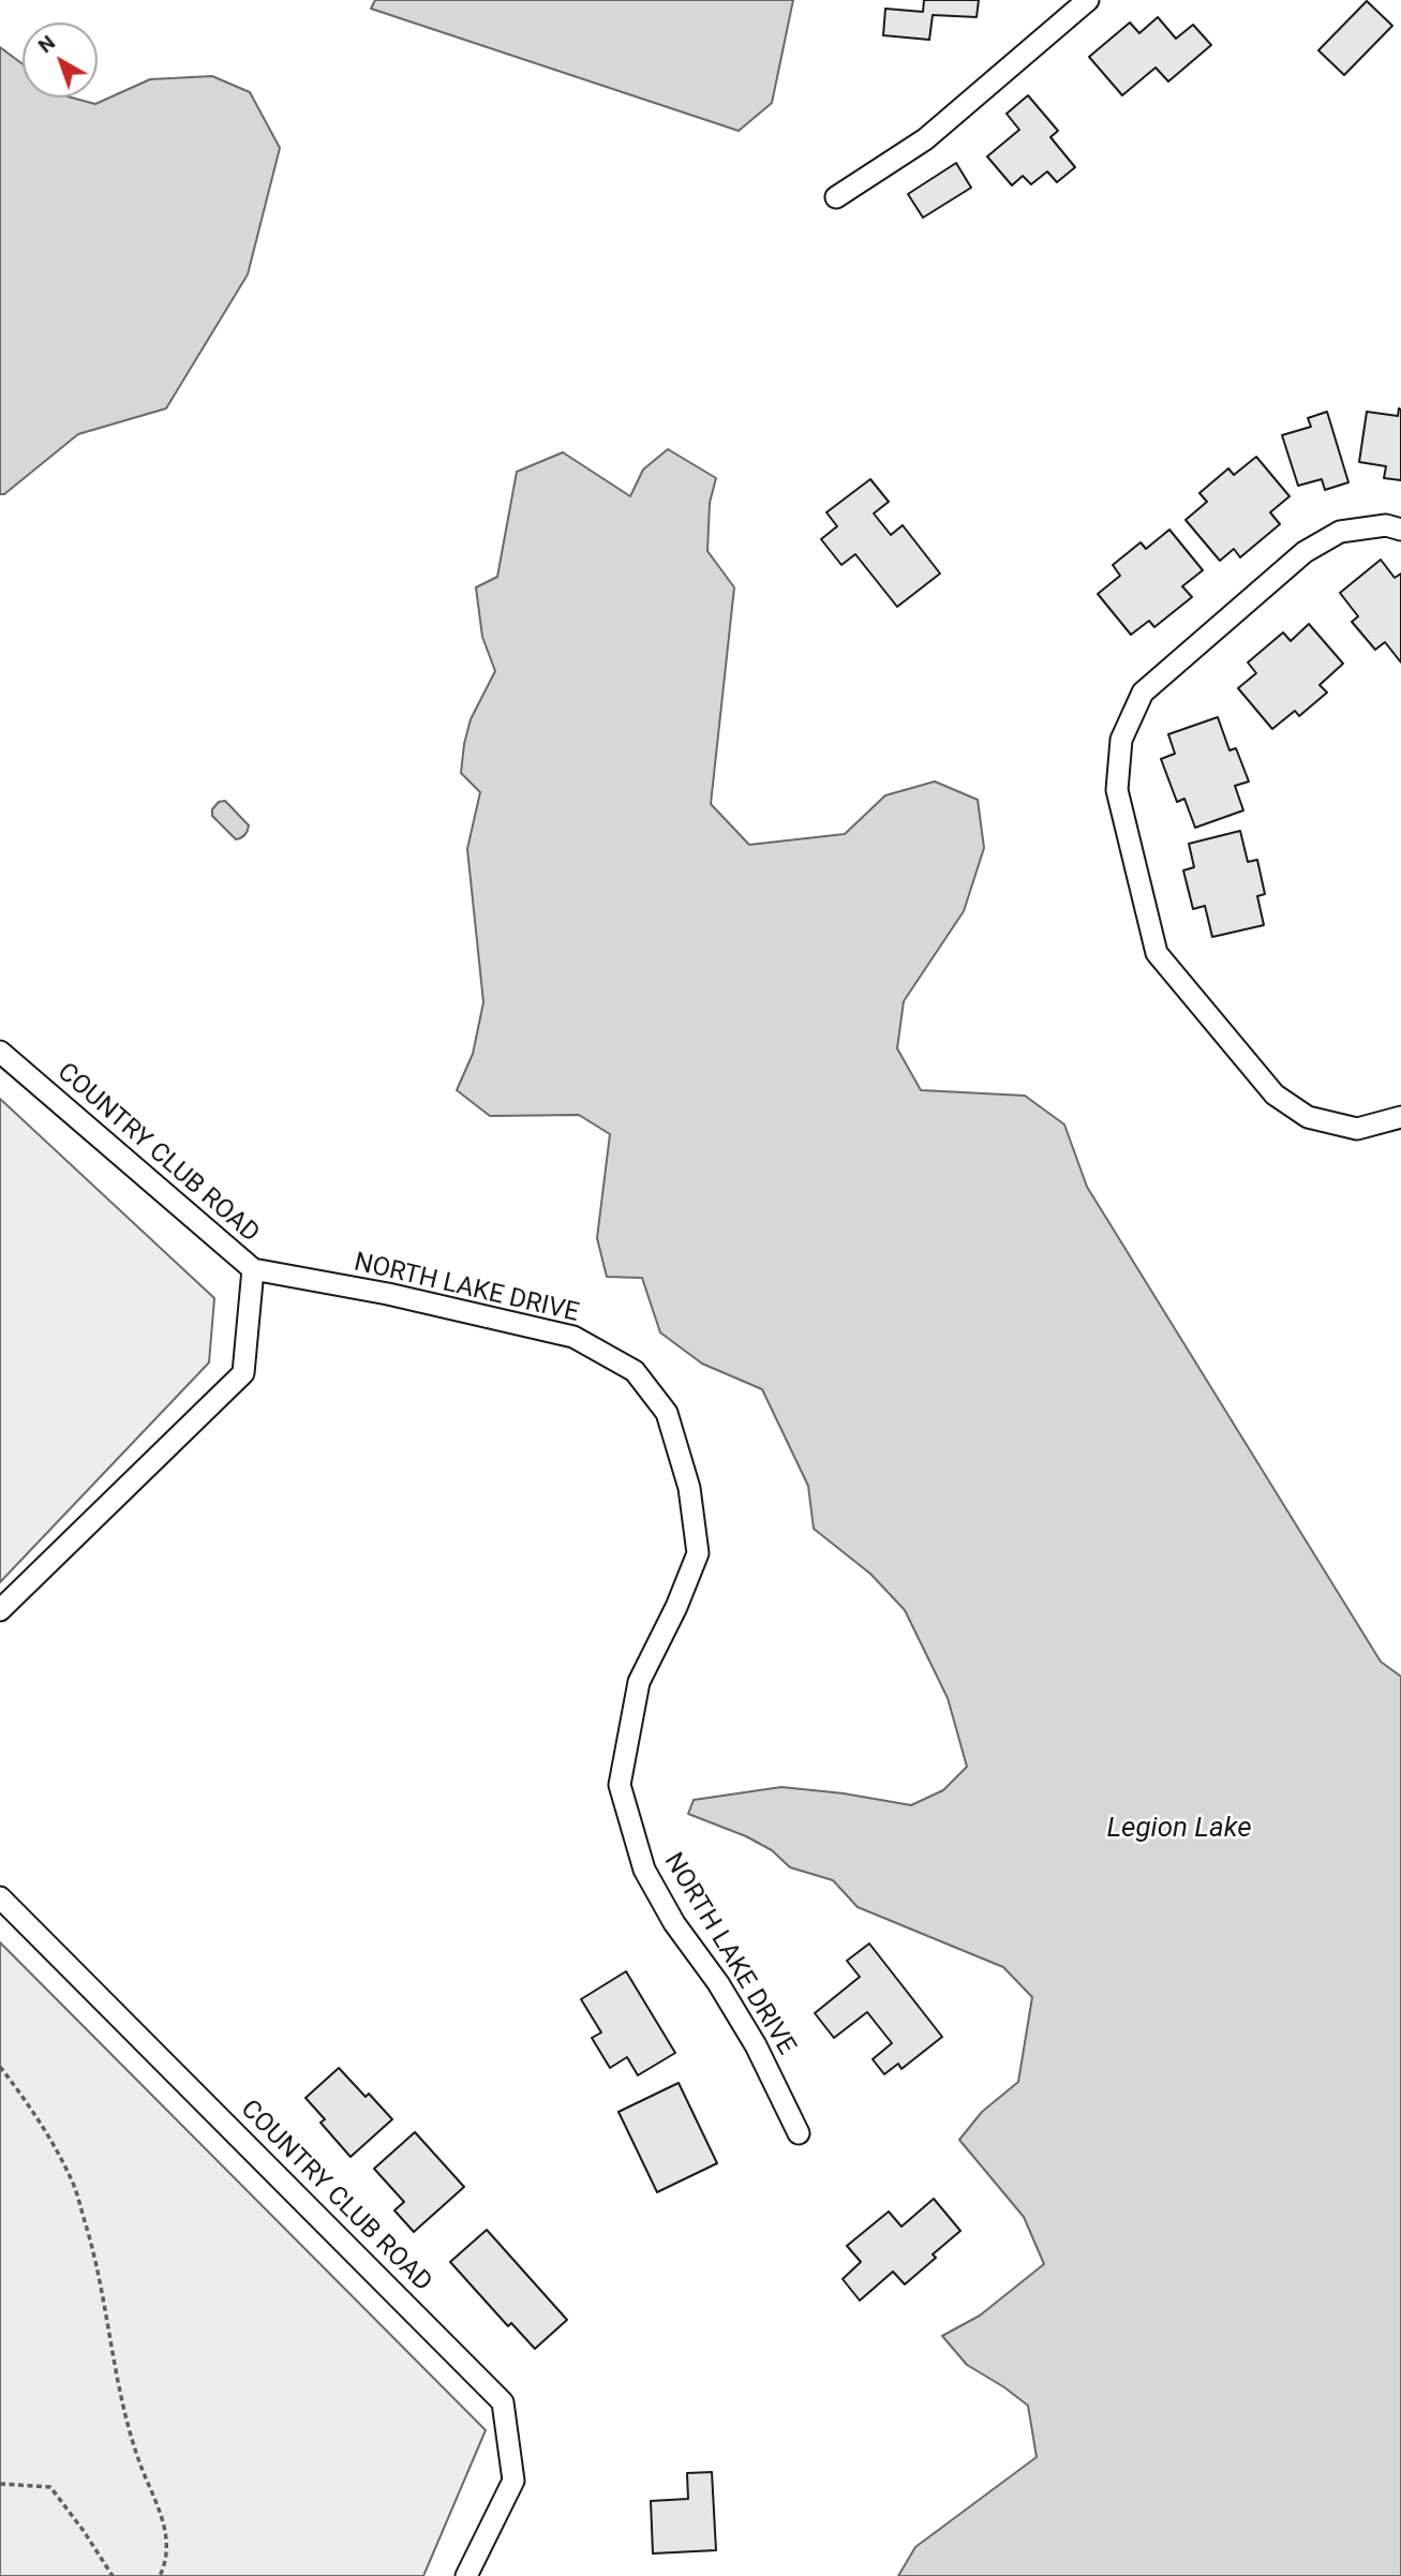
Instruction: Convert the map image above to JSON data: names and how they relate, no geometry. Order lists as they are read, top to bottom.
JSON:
{
  "streets": {
    "street": ["COUNTRY CLUB ROAD", "NORTH LAKE DRIVE"]
  },
  "crossings": [
    ["COUNTRY CLUB ROAD", "NORTH LAKE DRIVE"]
  ],
  "water": ["Legion Lake"],
  "north": "top left"
}
